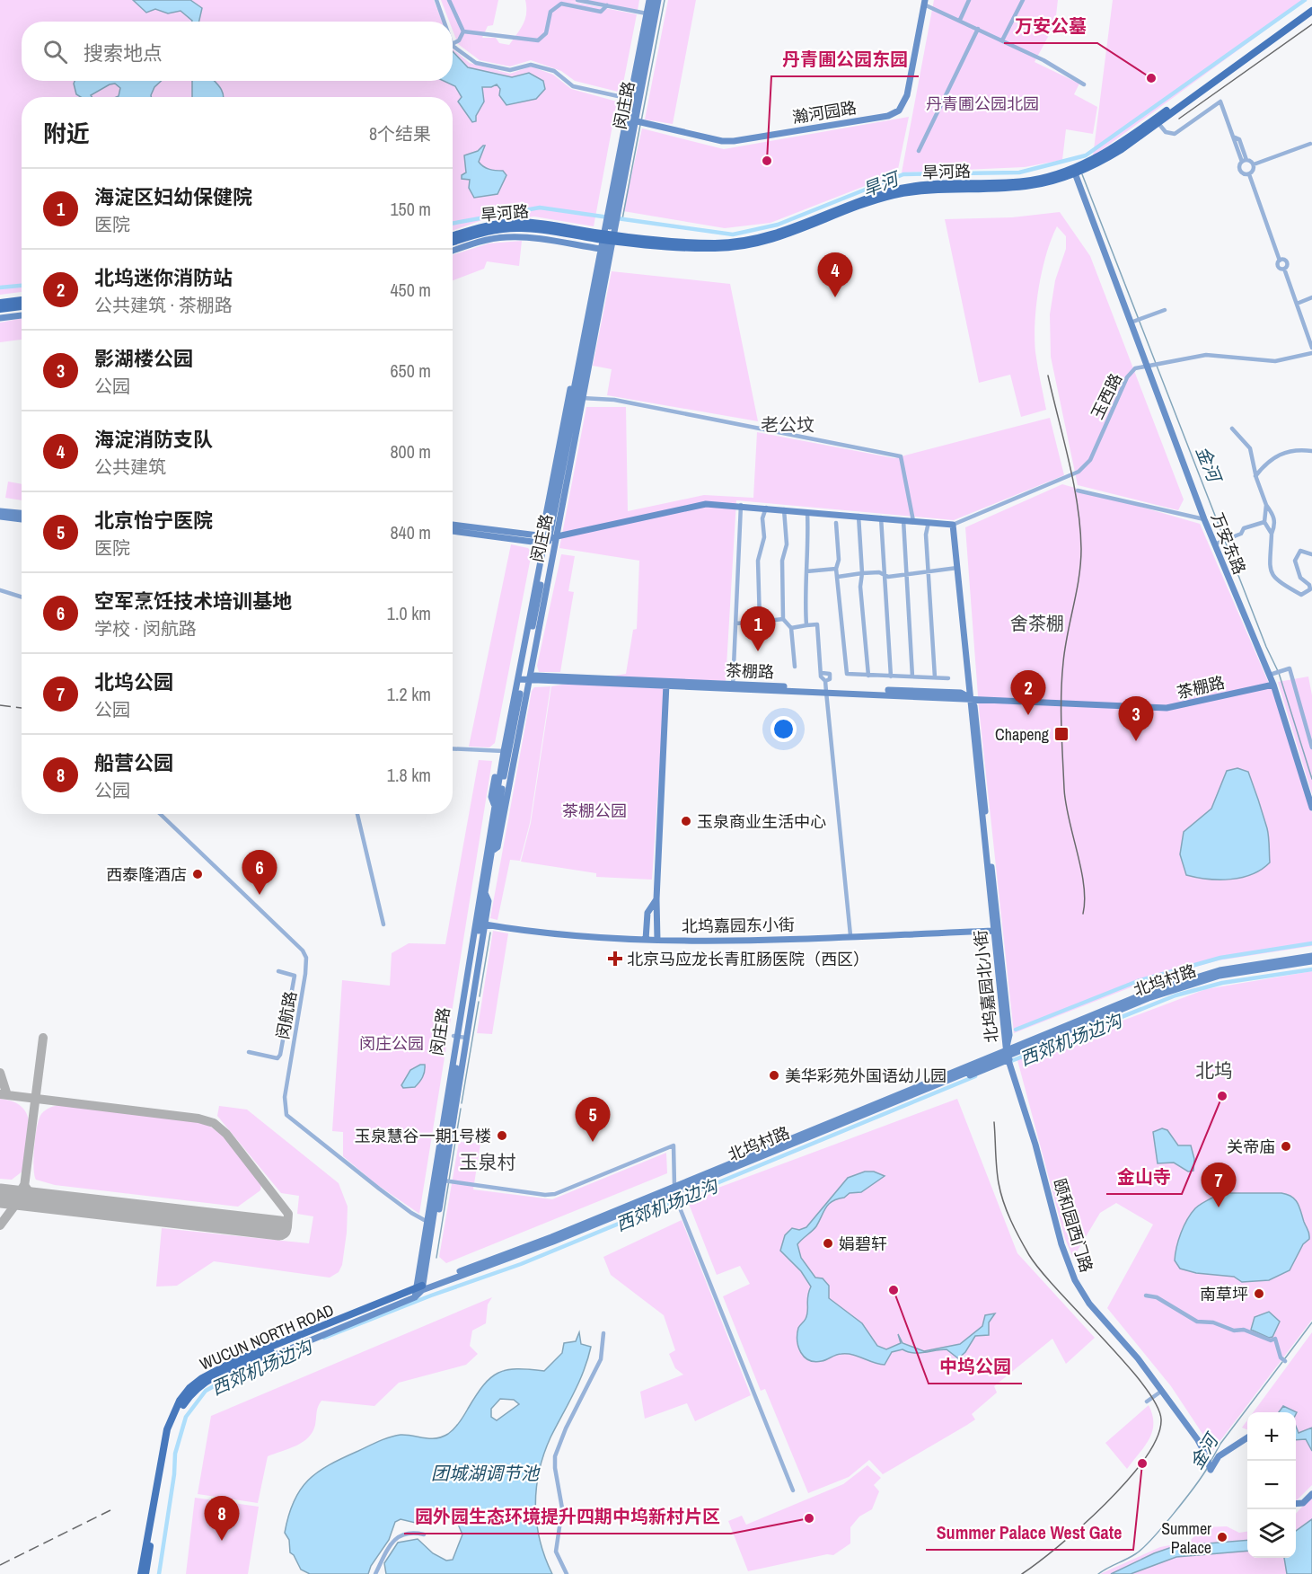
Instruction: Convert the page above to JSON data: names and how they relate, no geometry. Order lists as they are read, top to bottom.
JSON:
{
  "streets": {
    "main road": ["旱河路", "WUCUN NORTH ROAD"],
    "street": [
      "闵庄路",
      "瀚河园路",
      "玉西路",
      "万安东路",
      "茶棚路",
      "北坞嘉园东小街",
      "北坞村路",
      "北坞嘉园北小街",
      "闵航路",
      "颐和园西门路"
    ]
  },
  "crossings": [
    ["闵庄路", "瀚河园路"],
    ["闵庄路", "旱河路"],
    ["闵庄路", "茶棚路"],
    ["闵庄路", "北坞嘉园东小街"],
    ["闵庄路", "北坞村路"],
    ["闵庄路", "闵航路"],
    ["闵庄路", "WUCUN NORTH ROAD"],
    ["旱河路", "万安东路"],
    ["玉西路", "万安东路"],
    ["玉西路", "北坞嘉园北小街"],
    ["万安东路", "茶棚路"],
    ["茶棚路", "北坞嘉园北小街"],
    ["北坞嘉园东小街", "北坞嘉园北小街"],
    ["北坞村路", "北坞嘉园北小街"],
    ["北坞村路", "颐和园西门路"],
    ["北坞村路", "WUCUN NORTH ROAD"],
    ["北坞嘉园北小街", "颐和园西门路"]
  ],
  "districts": [
    "老公坟",
    "舍茶棚",
    "北坞",
    "玉泉村"
  ],
  "water": [
    "旱河",
    "金河",
    "西郊机场边沟",
    "团城湖调节池"
  ],
  "parks": ["丹青圃公园北园", "茶棚公园", "闵庄公园"],
  "places": {
    "other": [
      "万安公墓",
      "丹青圃公园东园",
      "玉泉商业生活中心",
      "西泰隆酒店",
      "美华彩苑外国语幼儿园",
      "金山寺",
      "玉泉慧谷一期1号楼",
      "关帝庙",
      "娟碧轩",
      "中坞公园",
      "南草坪",
      "Summer Palace West Gate",
      "园外园生态环境提升四期中坞新村片区",
      "Summer Palace"
    ],
    "transit": ["Chapeng"],
    "health": ["北京马应龙长青肛肠医院（西区）"]
  },
  "page": {
    "search": "搜索地点",
    "heading": ["附近", "8个结果"],
    "list": [
      {
        "mark": "1",
        "name": "海淀区妇幼保健院",
        "note": "医院",
        "value": "150 m"
      },
      {
        "mark": "2",
        "name": "北坞迷你消防站",
        "note": "公共建筑 · 茶棚路",
        "value": "450 m"
      },
      {
        "mark": "3",
        "name": "影湖楼公园",
        "note": "公园",
        "value": "650 m"
      },
      {
        "mark": "4",
        "name": "海淀消防支队",
        "note": "公共建筑",
        "value": "800 m"
      },
      {
        "mark": "5",
        "name": "北京怡宁医院",
        "note": "医院",
        "value": "840 m"
      },
      {
        "mark": "6",
        "name": "空军烹饪技术培训基地",
        "note": "学校 · 闵航路",
        "value": "1.0 km"
      },
      {
        "mark": "7",
        "name": "北坞公园",
        "note": "公园",
        "value": "1.2 km"
      },
      {
        "mark": "8",
        "name": "船营公园",
        "note": "公园",
        "value": "1.8 km"
      }
    ],
    "pins": [
      "4",
      "1",
      "2",
      "3",
      "6",
      "5",
      "7",
      "8"
    ],
    "map_buttons": ["+", "−"]
  }
}
